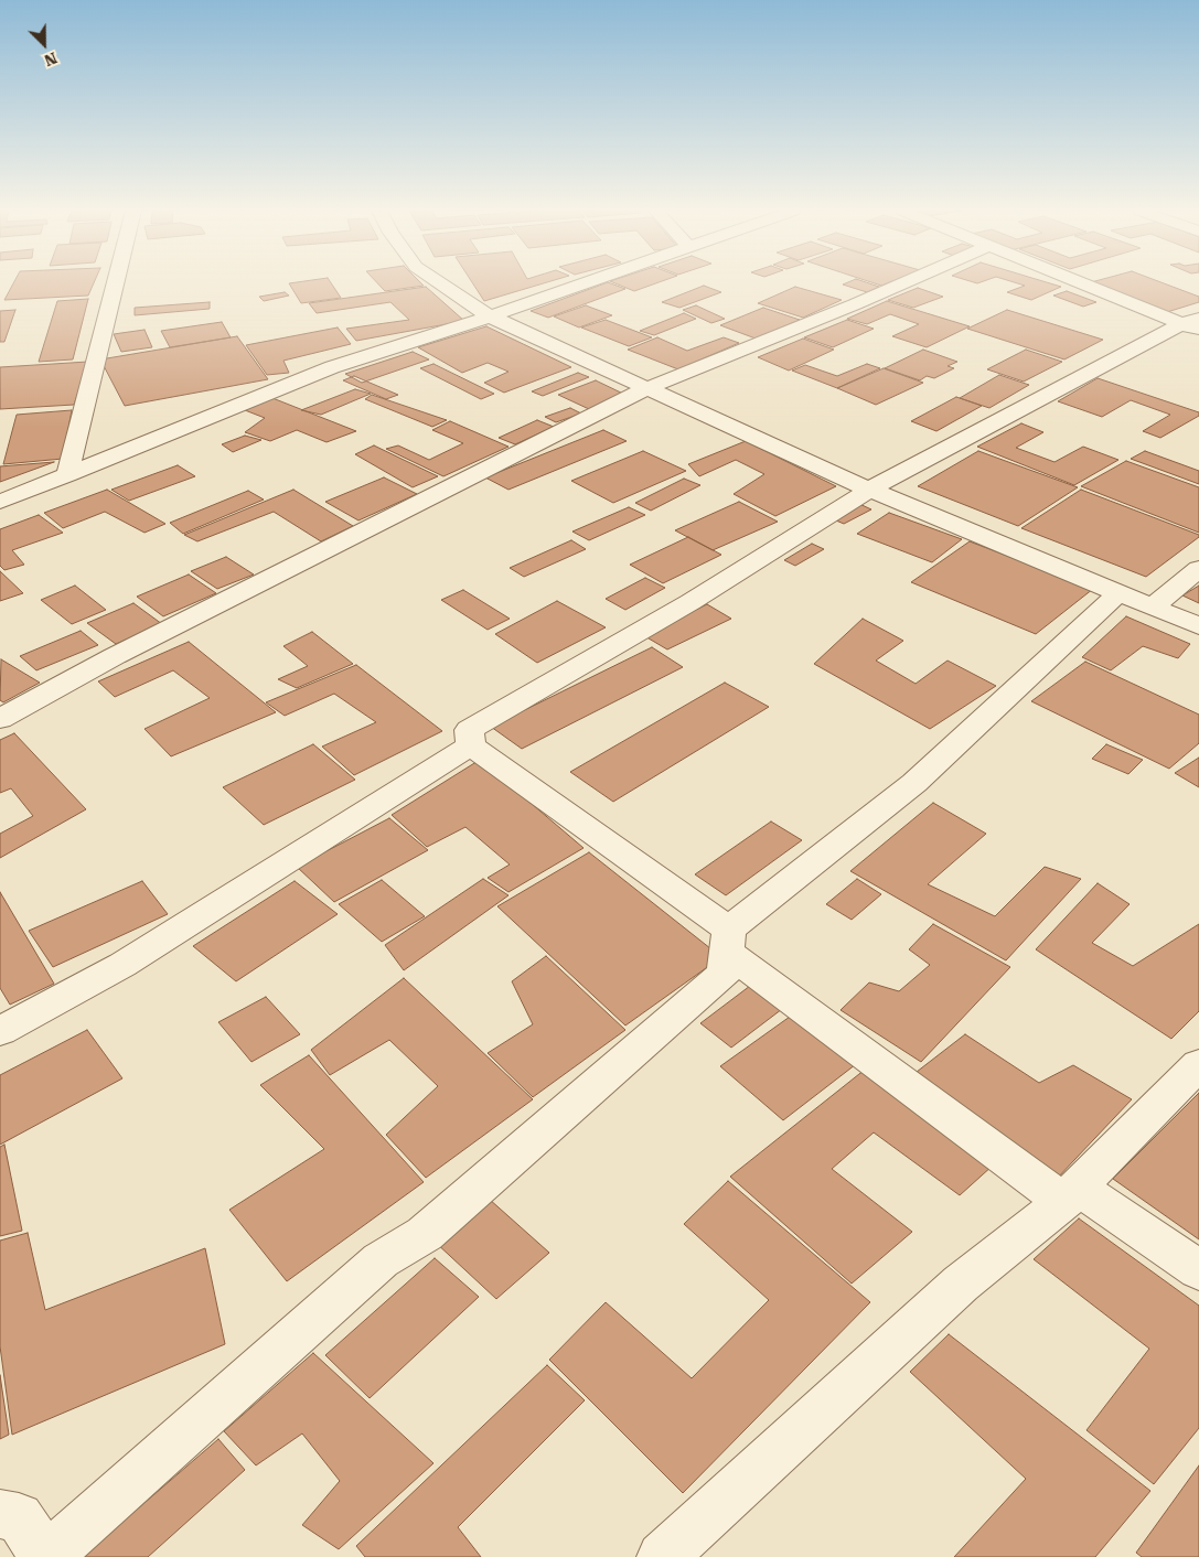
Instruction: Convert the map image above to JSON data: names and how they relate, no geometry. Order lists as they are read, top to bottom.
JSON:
{
  "north": "bottom right"
}
